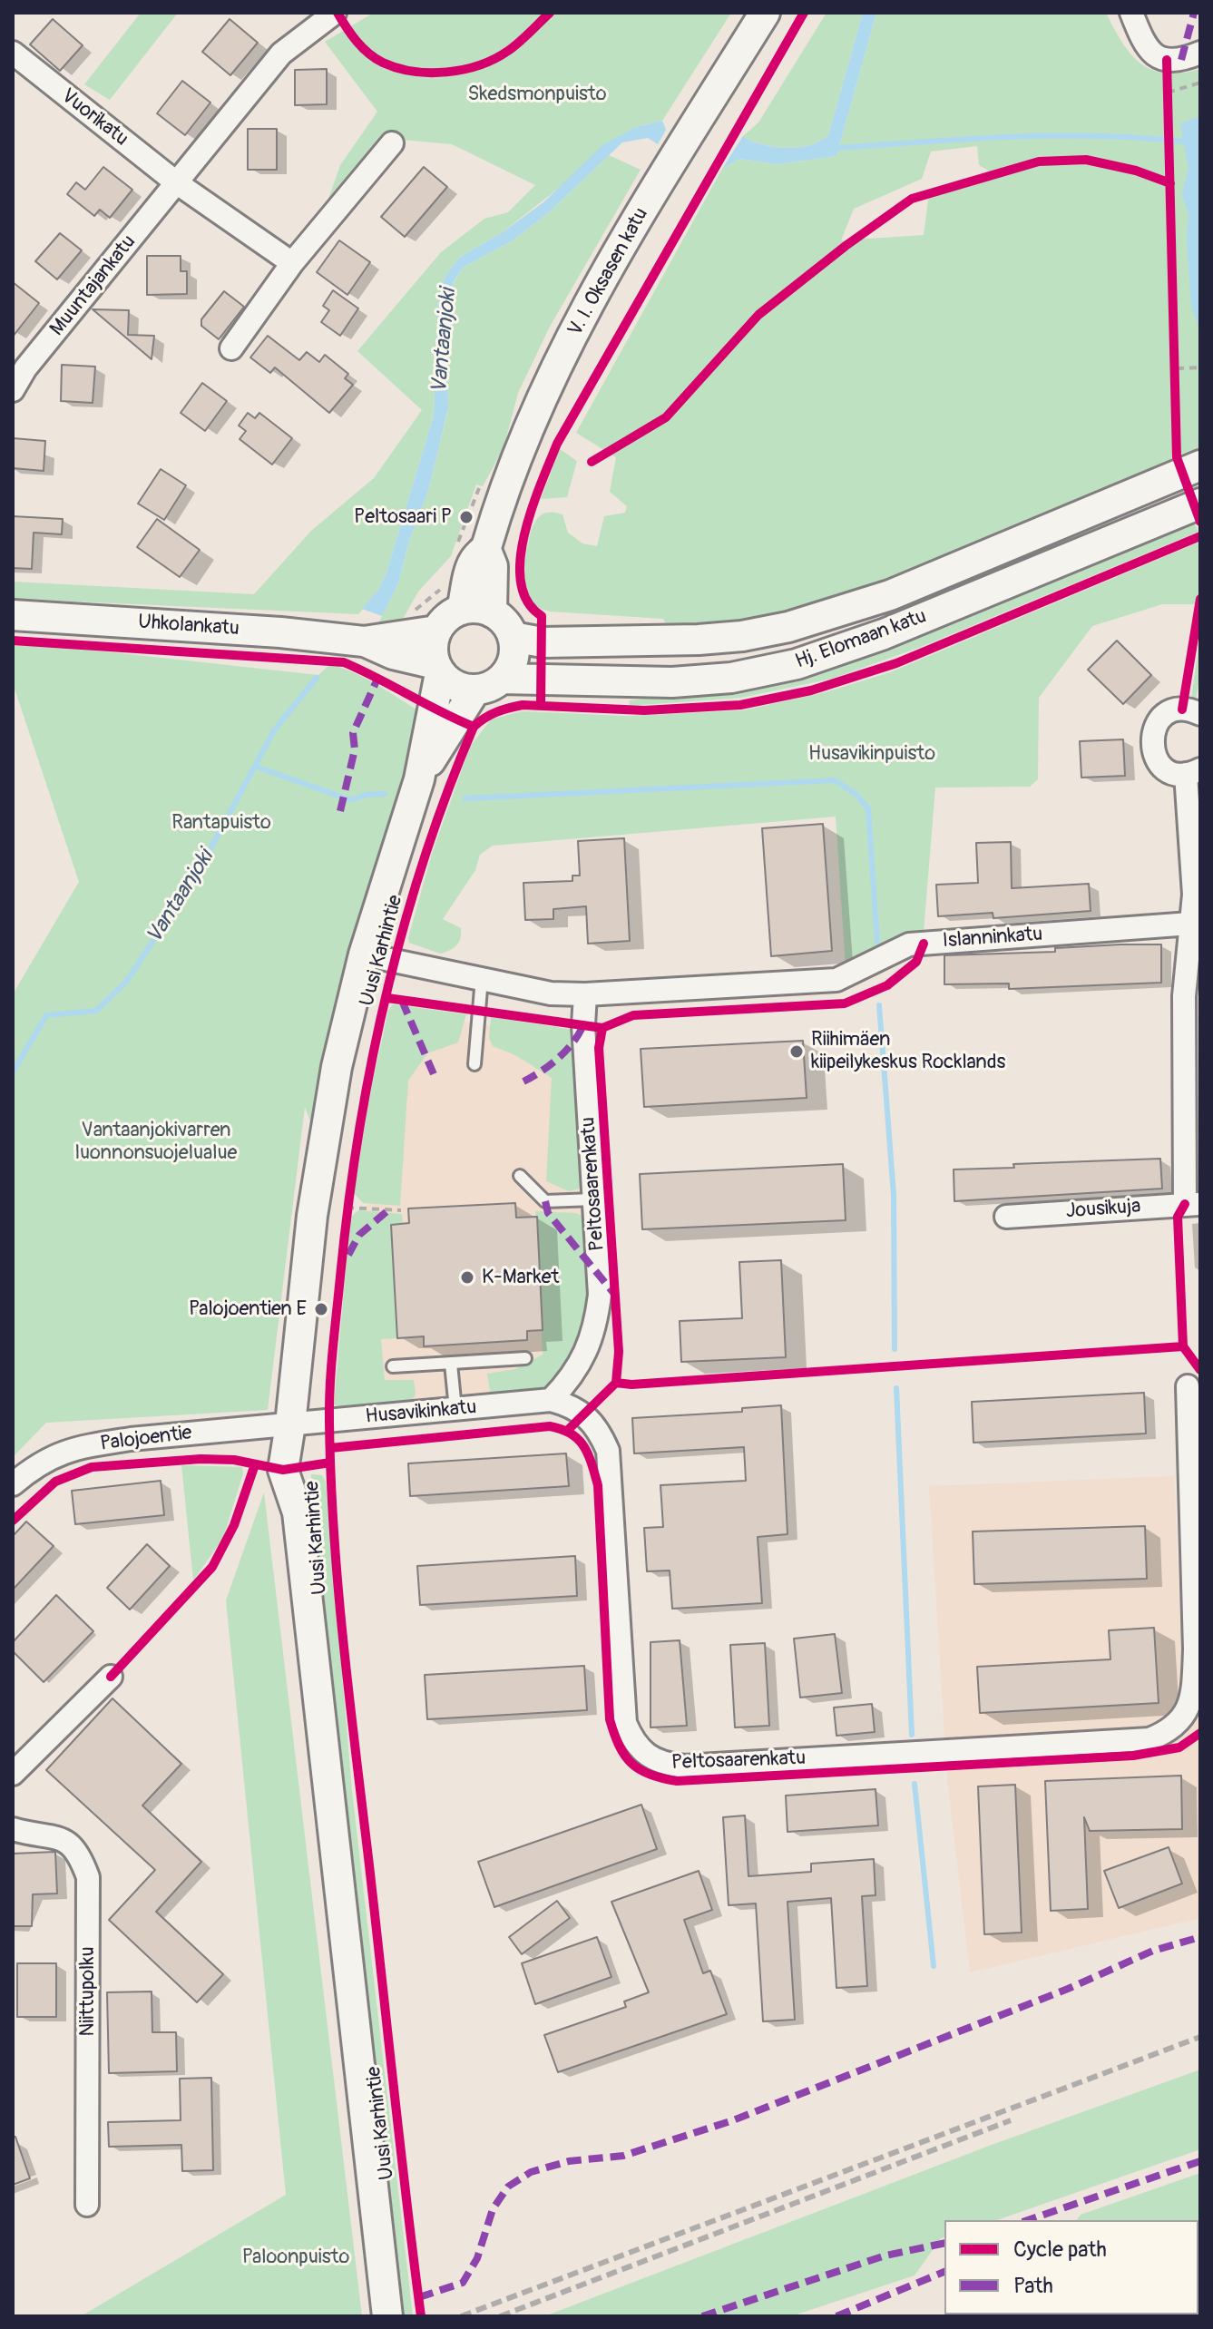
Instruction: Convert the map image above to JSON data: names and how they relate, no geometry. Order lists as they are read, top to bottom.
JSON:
{
  "streets": {
    "street": [
      "Vuorikatu",
      "V. I. Oksasen katu",
      "Muuntajankatu",
      "Uhkolankatu",
      "Hj. Elomaan katu",
      "Islanninkatu",
      "Uusi Karhintie",
      "Peltosaarenkatu",
      "Jousikuja",
      "Husavikinkatu",
      "Palojoentie",
      "Niittupolku"
    ]
  },
  "crossings": [
    ["Vuorikatu", "Muuntajankatu"],
    ["V. I. Oksasen katu", "Uhkolankatu"],
    ["V. I. Oksasen katu", "Hj. Elomaan katu"],
    ["V. I. Oksasen katu", "Uusi Karhintie"],
    ["Uhkolankatu", "Hj. Elomaan katu"],
    ["Uhkolankatu", "Uusi Karhintie"],
    ["Hj. Elomaan katu", "Uusi Karhintie"],
    ["Islanninkatu", "Peltosaarenkatu"],
    ["Uusi Karhintie", "Husavikinkatu"],
    ["Uusi Karhintie", "Palojoentie"],
    ["Peltosaarenkatu", "Husavikinkatu"],
    ["Husavikinkatu", "Palojoentie"]
  ],
  "water": ["Vantaanjoki"],
  "parks": [
    "Skedsmonpuisto",
    "Husavikinpuisto",
    "Rantapuisto",
    "Vantaanjokivarren luonnonsuojelualue",
    "Paloonpuisto"
  ],
  "places": [
    "Peltosaari P",
    "Riihimäen kiipeilykeskus Rocklands",
    "K-Market",
    "Palojoentien E"
  ],
  "legend": ["Cycle path", "Path"]
}
